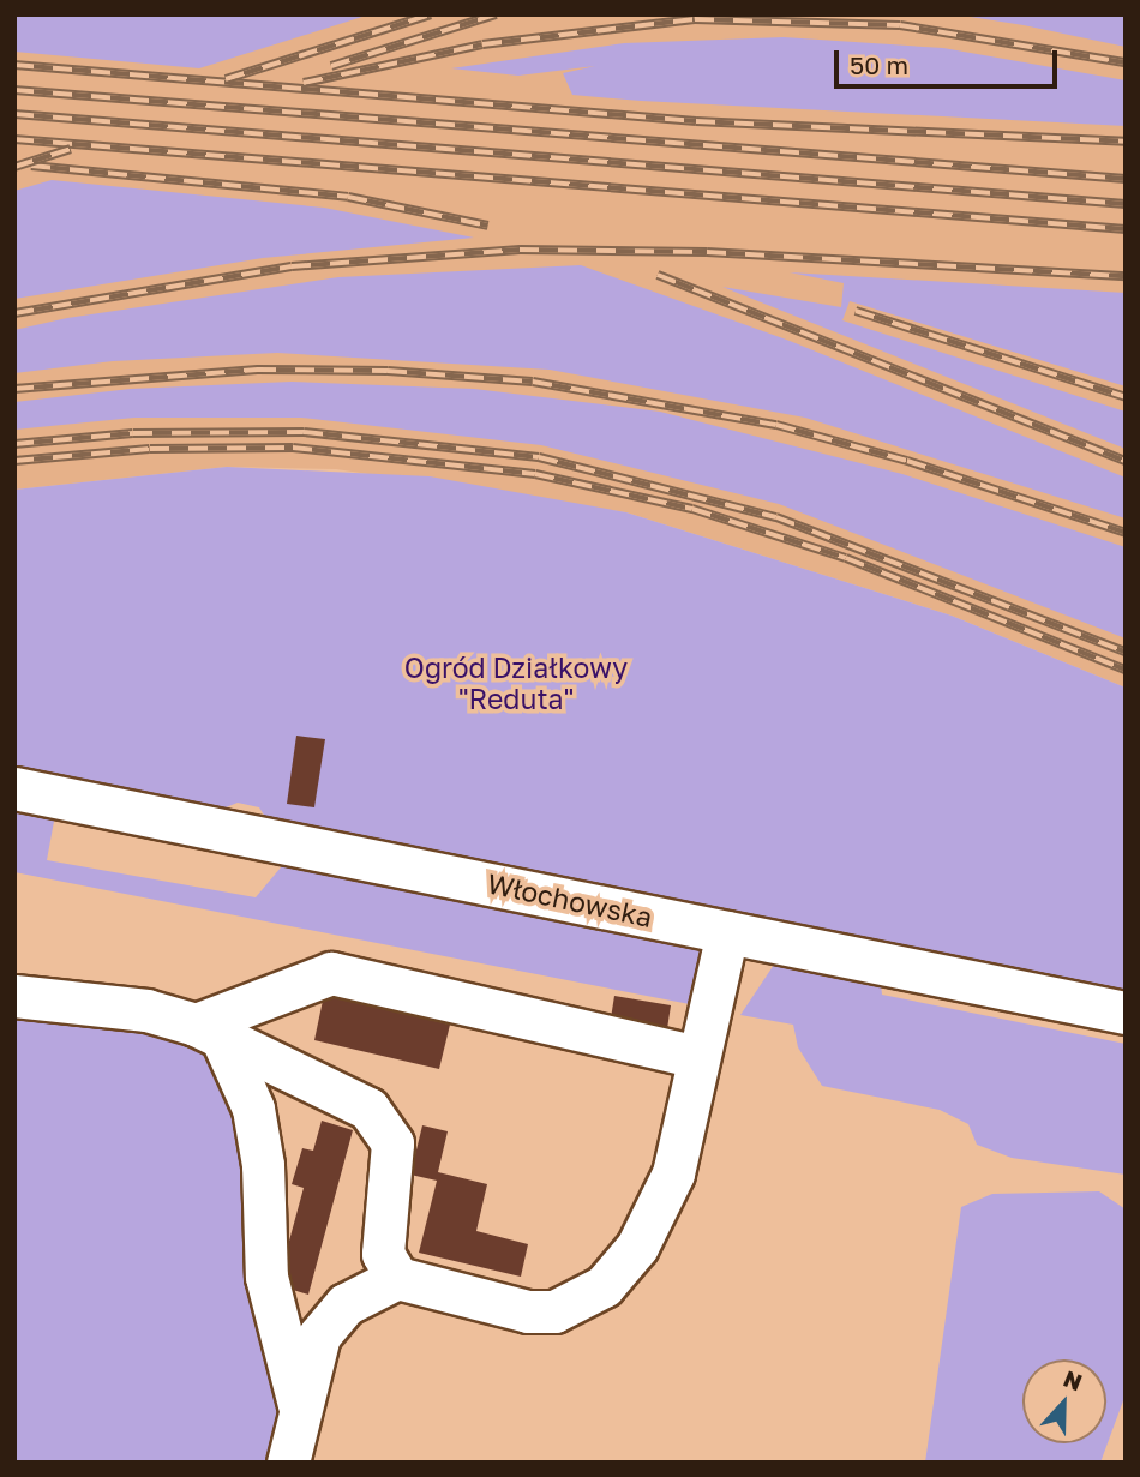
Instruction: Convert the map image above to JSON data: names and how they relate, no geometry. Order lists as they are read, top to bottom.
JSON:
{
  "streets": {
    "street": ["Włochowska"]
  },
  "parks": ["Ogród Działkowy \"Reduta\""],
  "scale_bar": "50 m",
  "north": "top"
}
